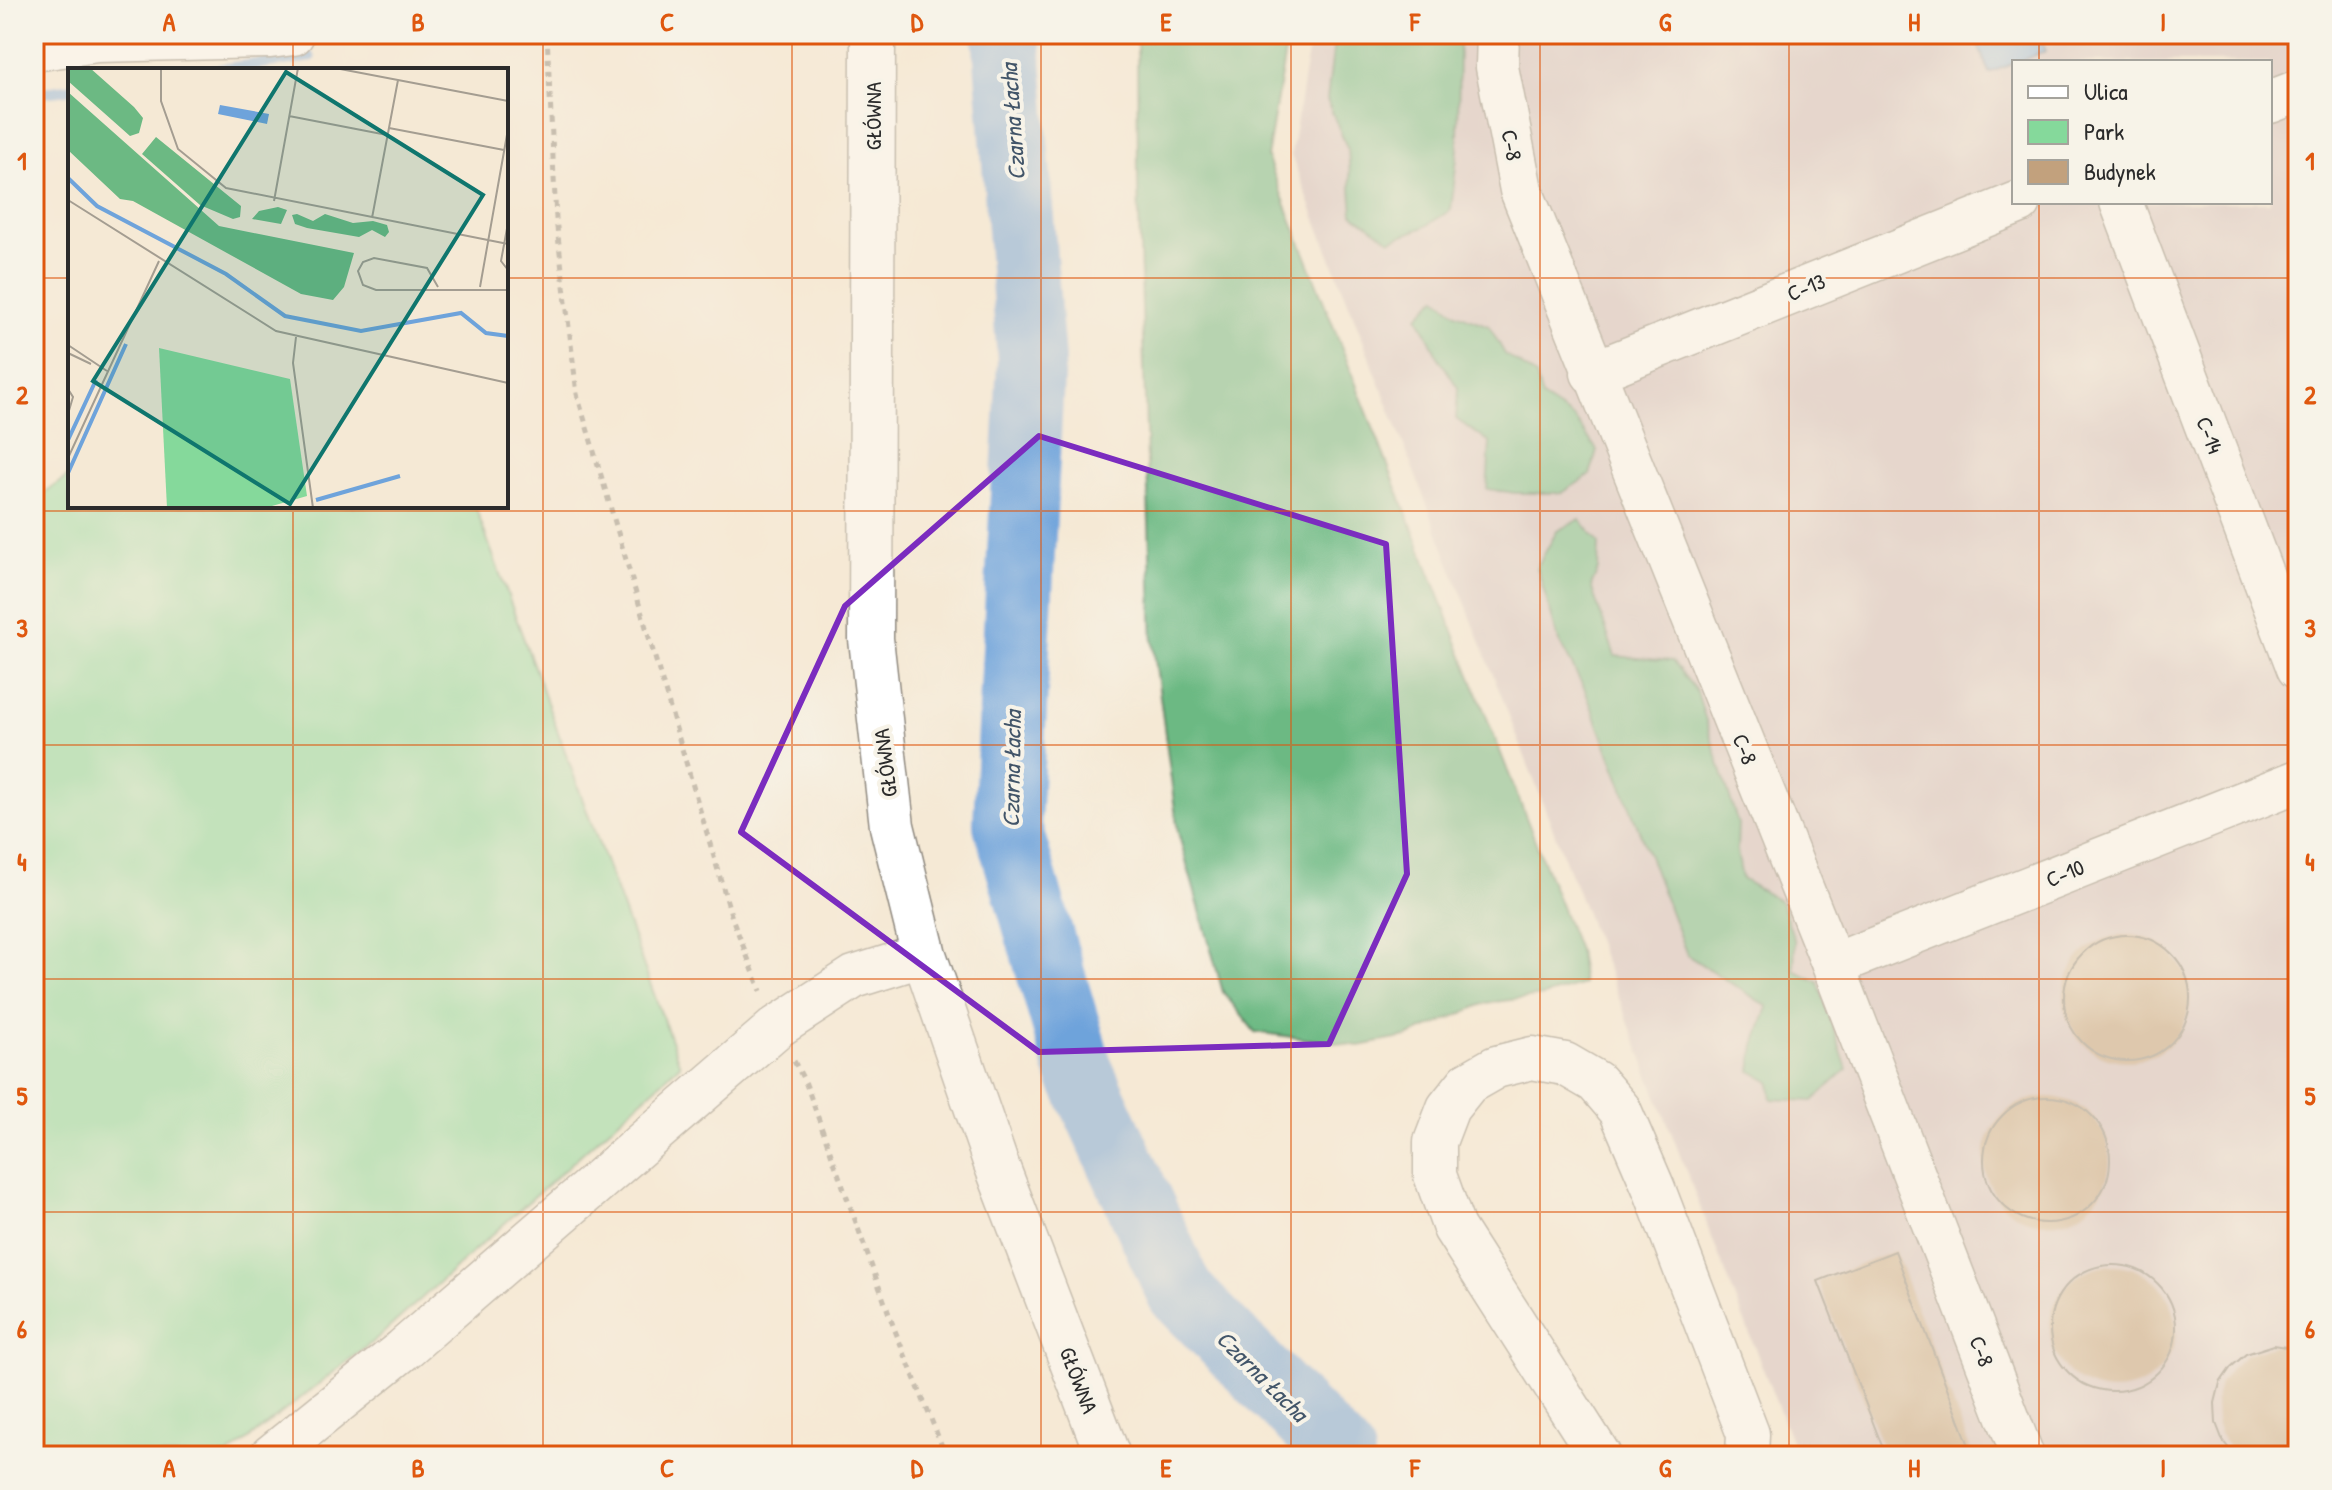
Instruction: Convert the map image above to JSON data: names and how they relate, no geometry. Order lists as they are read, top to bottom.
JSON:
{
  "streets": {
    "main road": ["GŁÓWNA"],
    "street": [
      "C-8",
      "C-13",
      "C-14",
      "C-10"
    ]
  },
  "crossings": [
    ["C-8", "C-13"],
    ["C-8", "C-10"]
  ],
  "water": ["Czarna Łacha"],
  "legend": ["Ulica", "Park", "Budynek"],
  "grid": {
    "columns": [
      "A",
      "B",
      "C",
      "D",
      "E",
      "F",
      "G",
      "H",
      "I"
    ],
    "rows": [
      "1",
      "2",
      "3",
      "4",
      "5",
      "6"
    ]
  }
}
